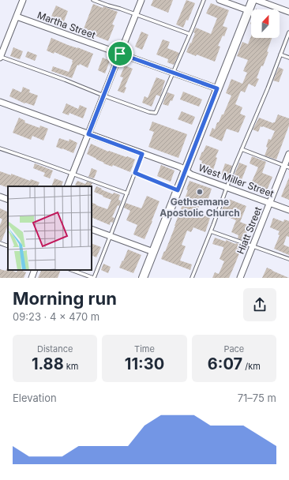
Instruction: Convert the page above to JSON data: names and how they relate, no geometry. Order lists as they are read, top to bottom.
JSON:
{
  "streets": {
    "street": ["Martha Street", "West Miller Street", "Hiatt Street"]
  },
  "crossings": [
    ["West Miller Street", "Hiatt Street"]
  ],
  "places": ["Gethsemane Apostolic Church"],
  "north": "top",
  "page": {
    "heading": ["Morning run", "09:23 · 4 × 470 m"],
    "stats": [
      ["Distance", "1.88 km"],
      ["Time", "11:30"],
      ["Pace", "6:07 /km"]
    ],
    "chart": ["Elevation", "71–75 m"]
  }
}
